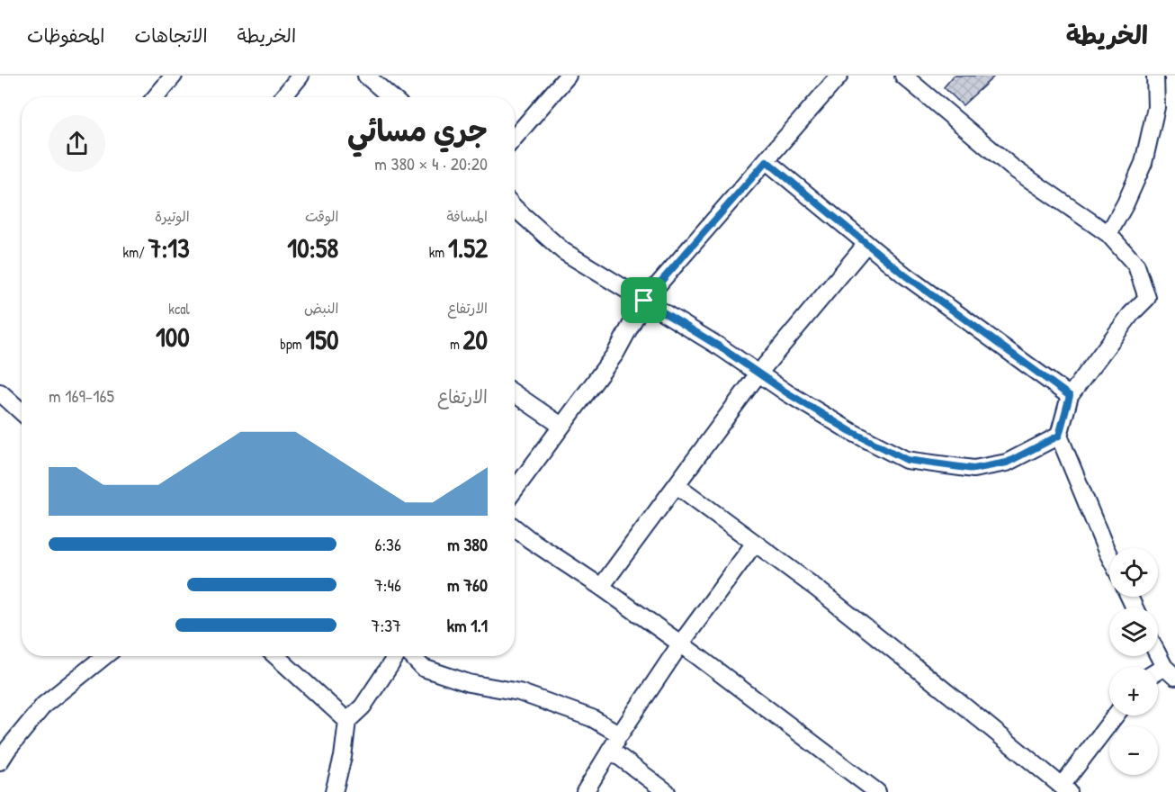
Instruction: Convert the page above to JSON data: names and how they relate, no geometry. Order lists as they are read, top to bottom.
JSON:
{
  "page": {
    "header": "الخريطة",
    "nav": ["الخريطة", "الاتجاهات", "المحفوظات"],
    "heading": ["جري مسائي", "20:20 · 4 × 380 m"],
    "stats": [
      ["المسافة", "1.52 km"],
      ["الوقت", "10:58"],
      ["الوتيرة", "7:13 /km"],
      ["الارتفاع", "20 m"],
      ["النبض", "150 bpm"],
      ["kcal", "100"]
    ],
    "chart": ["الارتفاع", "165–169 m"],
    "list": [
      {
        "name": "380 m",
        "note": "6:36"
      },
      {
        "name": "760 m",
        "note": "7:46"
      },
      {
        "name": "1.1 km",
        "note": "7:37"
      }
    ],
    "map_buttons": ["+", "−"]
  }
}
